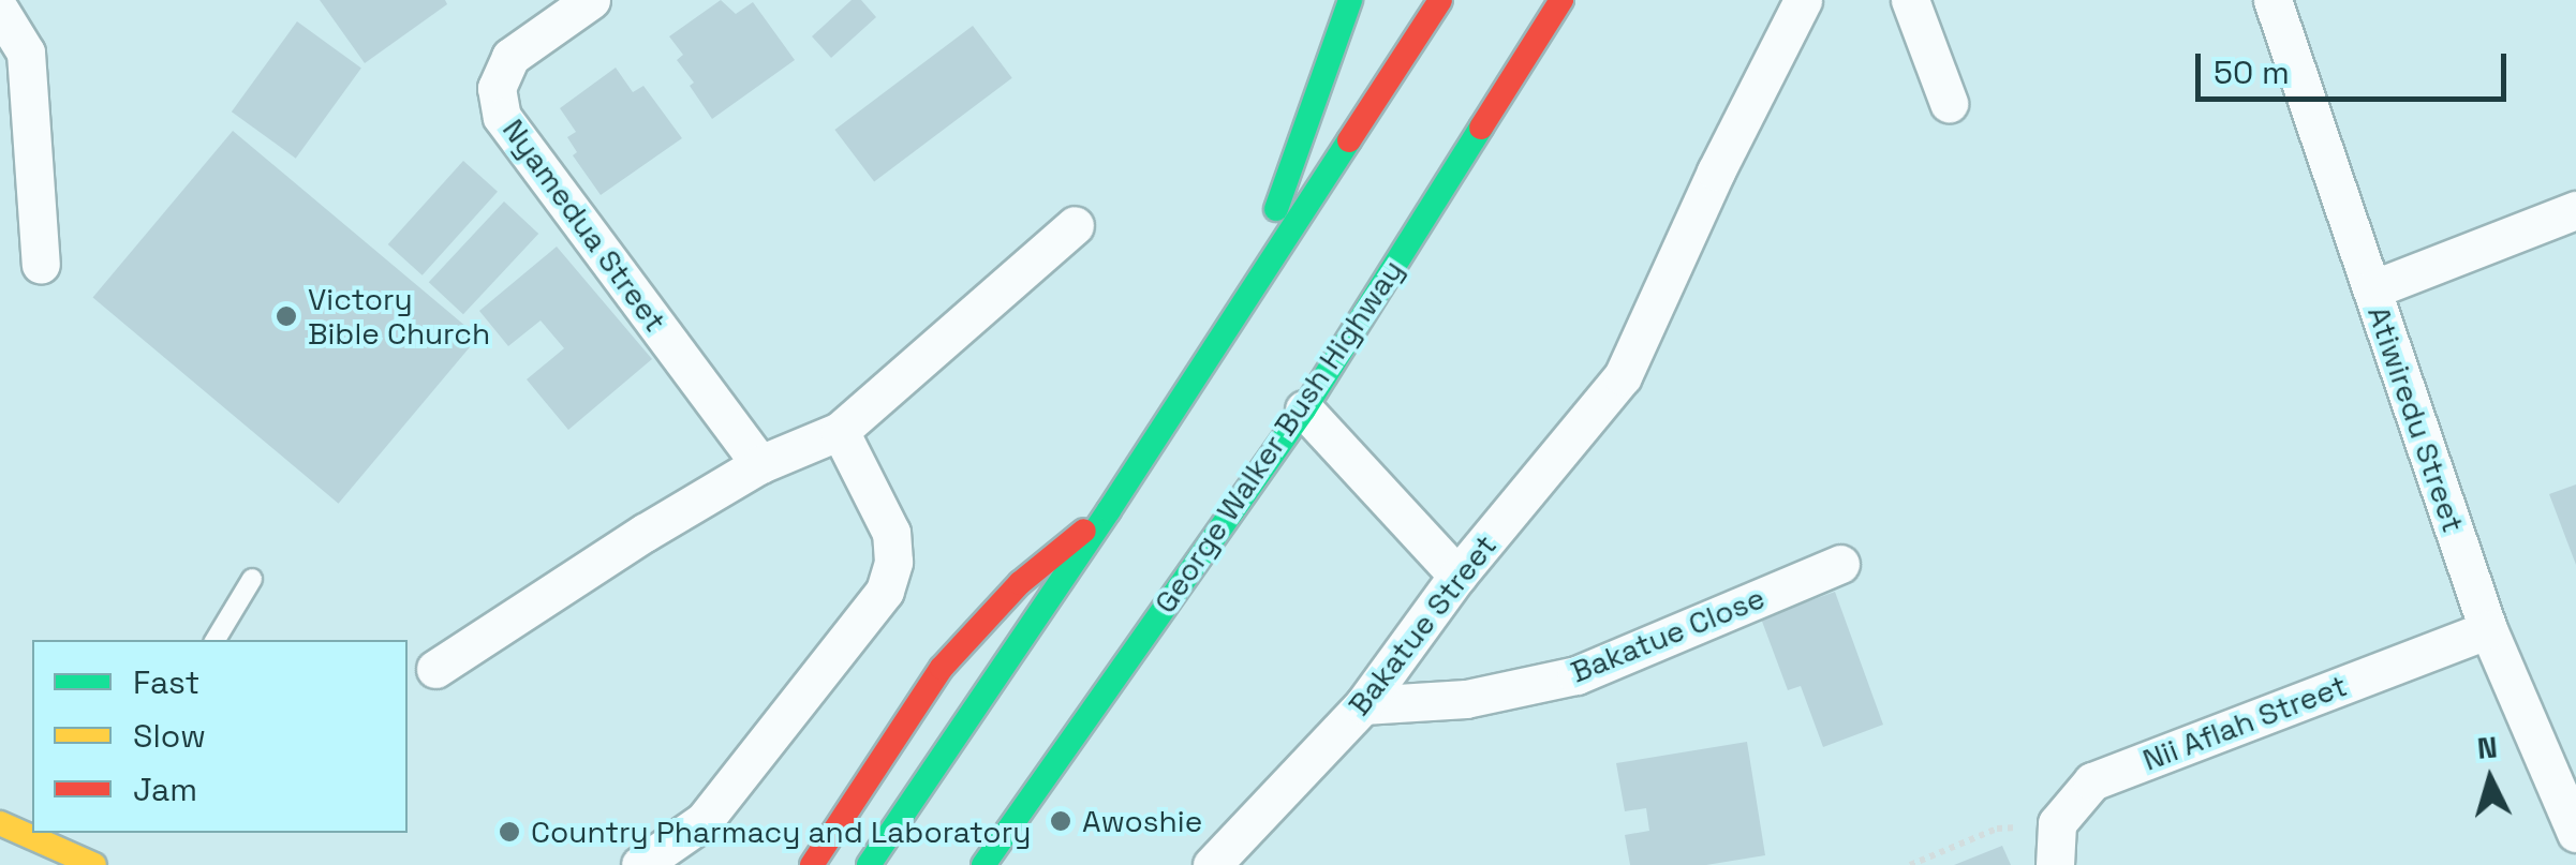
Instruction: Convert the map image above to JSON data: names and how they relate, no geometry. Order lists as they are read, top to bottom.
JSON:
{
  "streets": {
    "main road": ["George Walker Bush Highway"],
    "street": [
      "Nyamedua Street",
      "Atiwiredu Street",
      "Bakatue Street",
      "Bakatue Close",
      "Nii Aflah Street"
    ]
  },
  "crossings": [
    ["Atiwiredu Street", "Nii Aflah Street"],
    ["Bakatue Street", "Bakatue Close"]
  ],
  "places": ["Victory Bible Church", "Awoshie", "Country Pharmacy and Laboratory"],
  "legend": ["Fast", "Slow", "Jam"],
  "scale_bar": "50 m",
  "north": "top"
}
